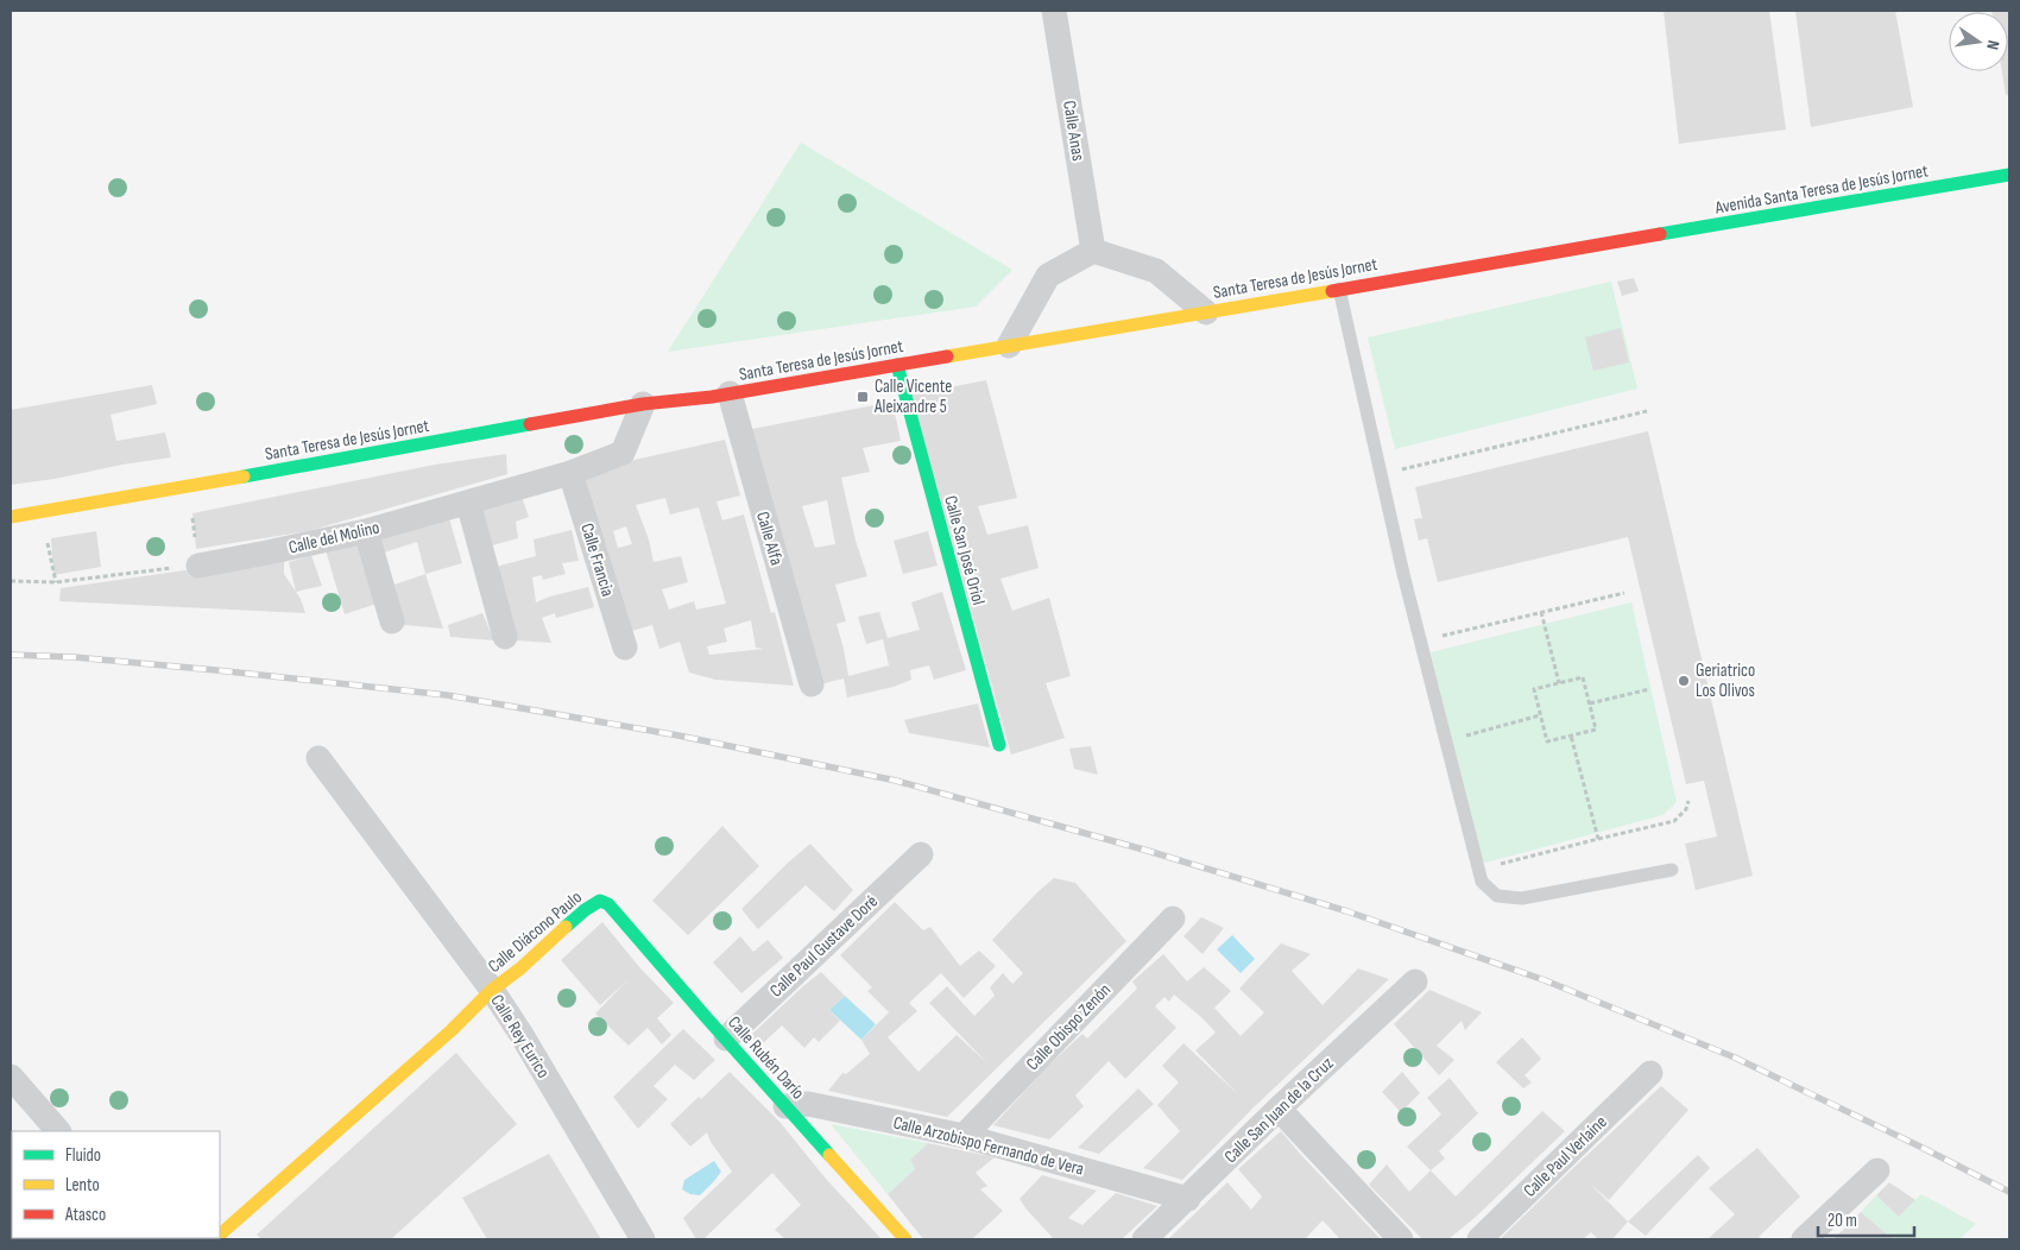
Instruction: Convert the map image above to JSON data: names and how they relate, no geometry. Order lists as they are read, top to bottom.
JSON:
{
  "streets": {
    "street": [
      "Calle Anas",
      "Avenida Santa Teresa de Jesús Jornet",
      "Santa Teresa de Jesús Jornet",
      "Calle del Molino",
      "Calle Alfa",
      "Calle San José Oriol",
      "Calle Francia",
      "Calle Diácono Paulo",
      "Calle Paul Gustave Doré",
      "Calle Obispo Zenón",
      "Calle Rey Eurico",
      "Calle Rubén Darío",
      "Calle San Juan de la Cruz",
      "Calle Arzobispo Fernando de Vera",
      "Calle Paul Verlaine"
    ]
  },
  "crossings": [
    ["Avenida Santa Teresa de Jesús Jornet", "Santa Teresa de Jesús Jornet"],
    ["Santa Teresa de Jesús Jornet", "Calle del Molino"],
    ["Santa Teresa de Jesús Jornet", "Calle Alfa"],
    ["Santa Teresa de Jesús Jornet", "Calle San José Oriol"],
    ["Calle del Molino", "Calle Francia"],
    ["Calle Diácono Paulo", "Calle Rey Eurico"],
    ["Calle Diácono Paulo", "Calle Rubén Darío"],
    ["Calle Paul Gustave Doré", "Calle Rubén Darío"],
    ["Calle Obispo Zenón", "Calle Arzobispo Fernando de Vera"],
    ["Calle Rubén Darío", "Calle Arzobispo Fernando de Vera"],
    ["Calle San Juan de la Cruz", "Calle Arzobispo Fernando de Vera"]
  ],
  "places": {
    "transit": ["Calle Vicente Aleixandre 5"],
    "other": ["Geriatrico Los Olivos"]
  },
  "legend": ["Fluido", "Lento", "Atasco"],
  "scale_bar": "20 m",
  "north": "right"
}
